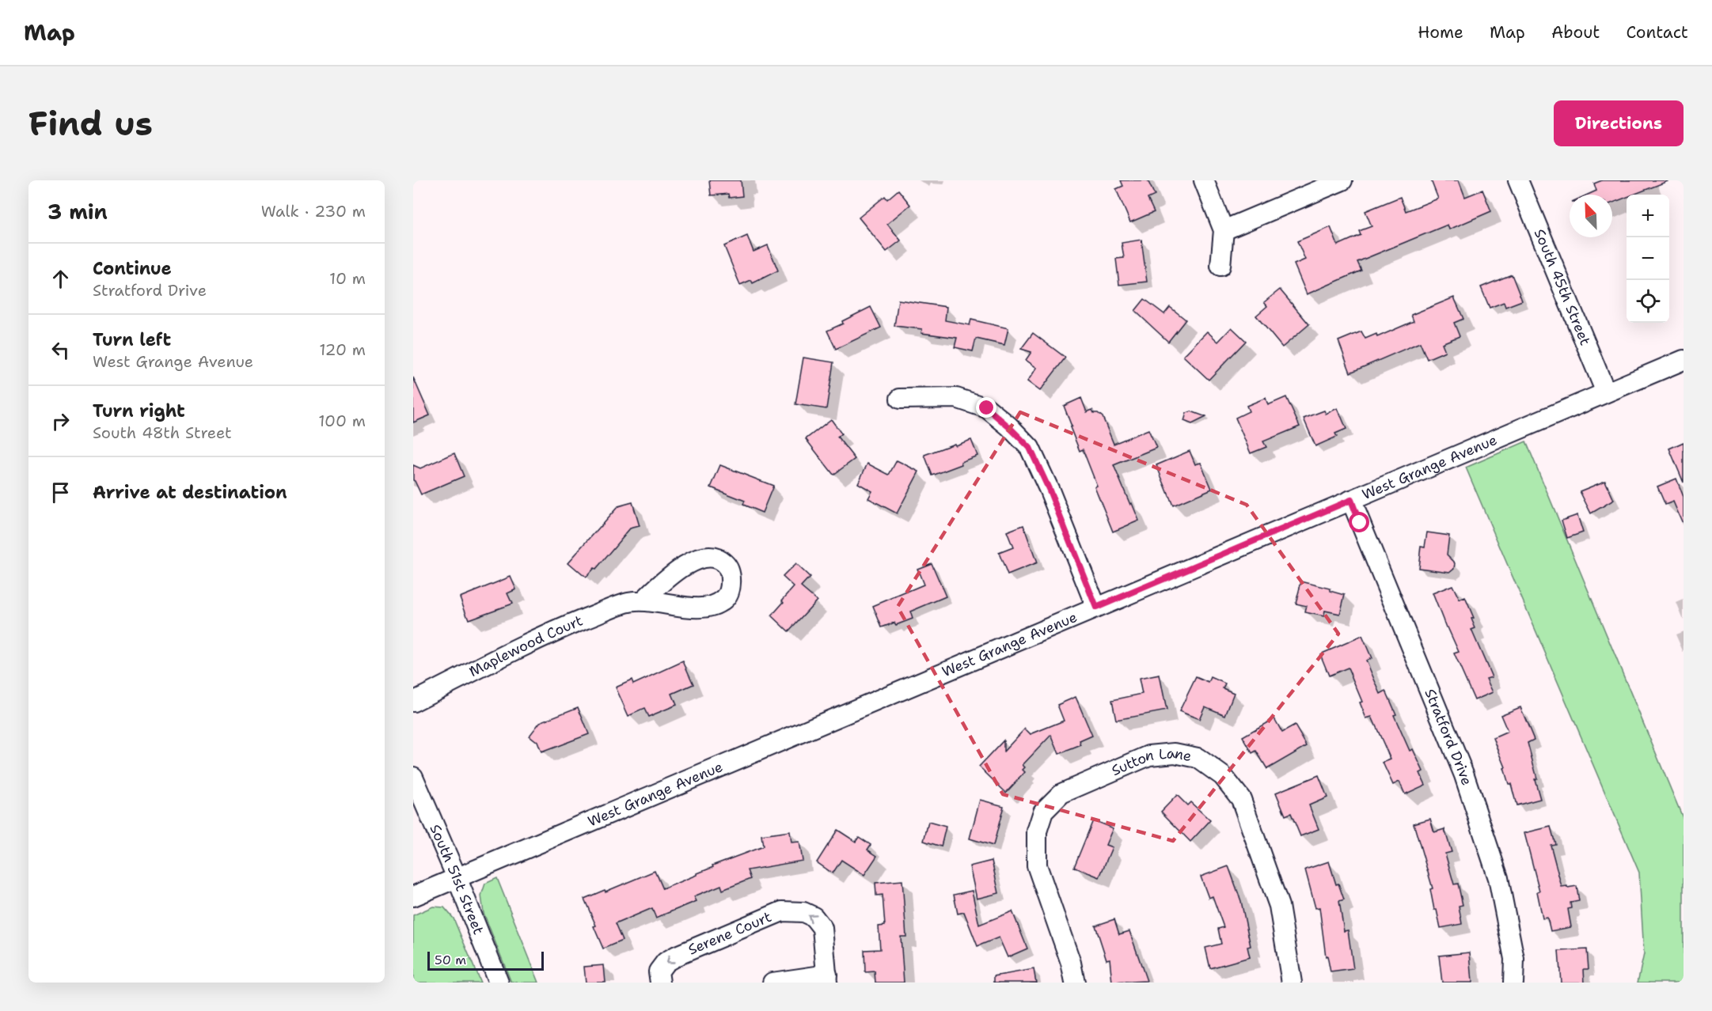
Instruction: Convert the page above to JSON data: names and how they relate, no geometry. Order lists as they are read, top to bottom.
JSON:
{
  "streets": {
    "street": [
      "South 45th Street",
      "West Grange Avenue",
      "Maplewood Court",
      "Stratford Drive",
      "Sutton Lane",
      "South 51st Street",
      "Serene Court"
    ]
  },
  "crossings": [
    ["South 45th Street", "West Grange Avenue"],
    ["West Grange Avenue", "Stratford Drive"],
    ["West Grange Avenue", "South 51st Street"]
  ],
  "scale_bar": "50 m",
  "north": "top left",
  "page": {
    "header": "Map",
    "nav": [
      "Home",
      "Map",
      "About",
      "Contact"
    ],
    "buttons": "Directions",
    "title": "Find us",
    "heading": ["3 min", "Walk · 230 m"],
    "map_buttons": ["+", "−"],
    "list": [
      ["Continue", "Stratford Drive", "10 m"],
      ["Turn left", "West Grange Avenue", "120 m"],
      ["Turn right", "South 48th Street", "100 m"],
      "Arrive at destination"
    ],
    "scale": "50 m"
  }
}
